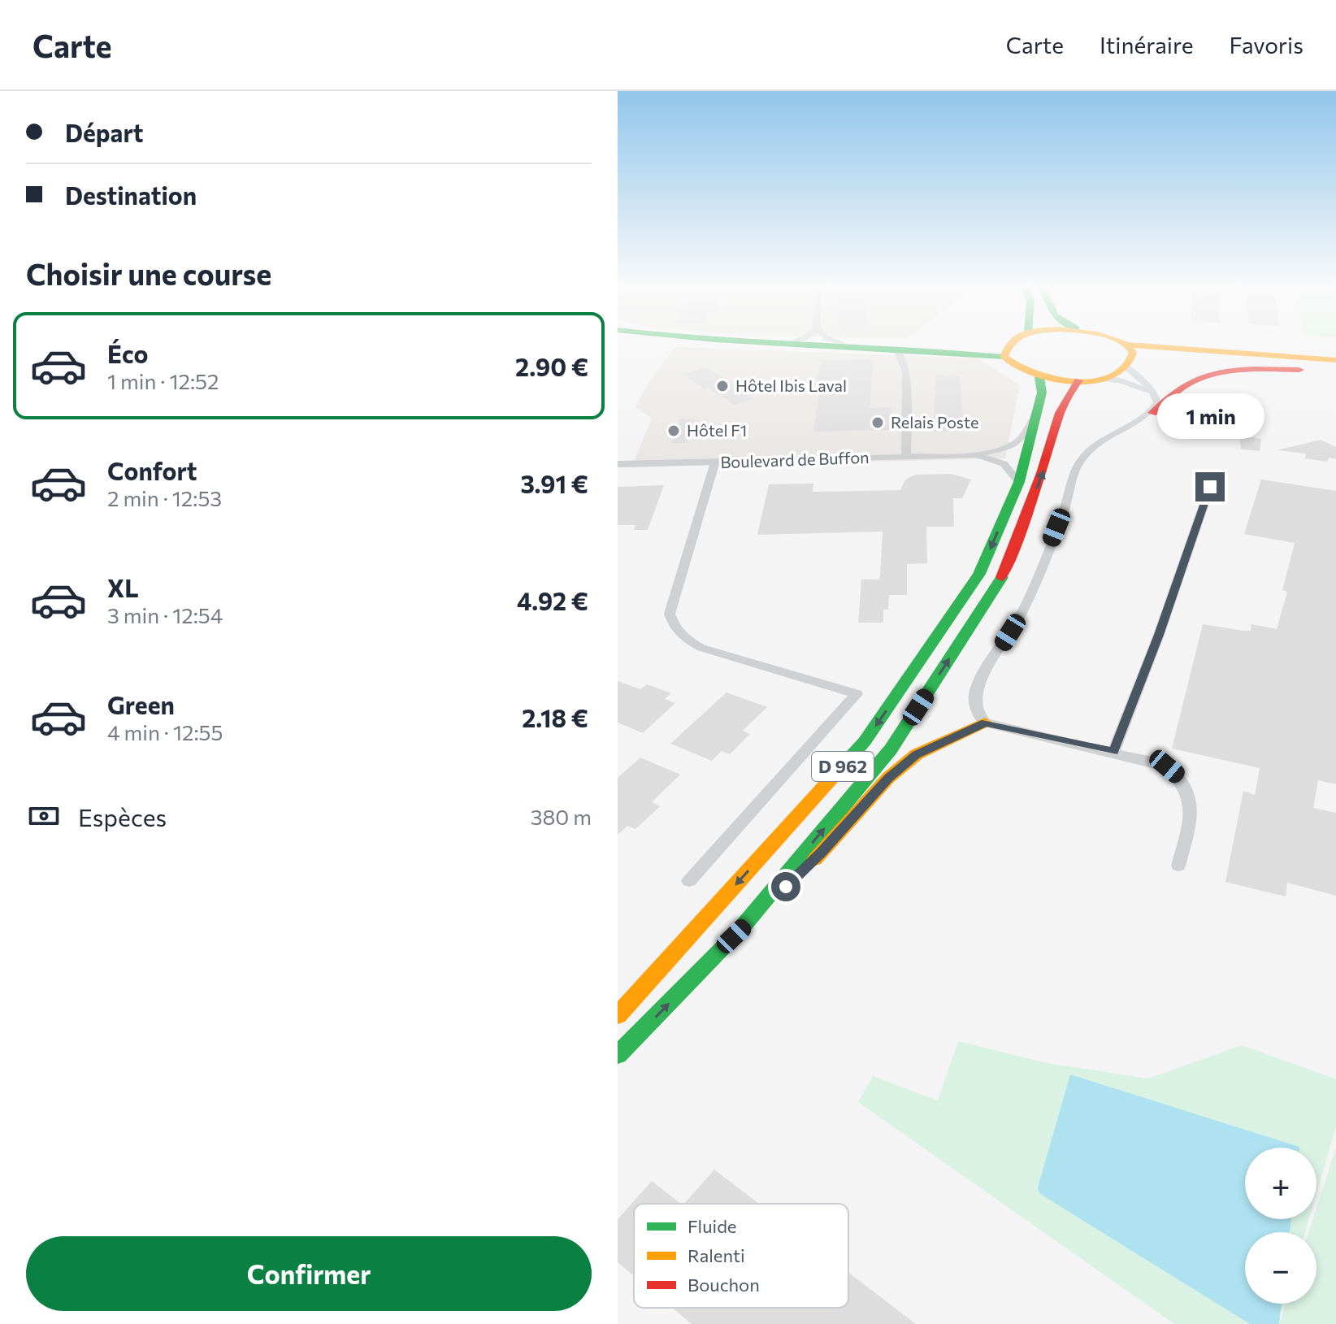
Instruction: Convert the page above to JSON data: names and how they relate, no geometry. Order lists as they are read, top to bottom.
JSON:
{
  "streets": {
    "main road": ["D 962"],
    "street": ["Boulevard de Buffon"]
  },
  "places": ["Hôtel Ibis Laval", "Relais Poste", "Hôtel F1"],
  "legend": ["Fluide", "Ralenti", "Bouchon"],
  "page": {
    "header": "Carte",
    "nav": ["Carte", "Itinéraire", "Favoris"],
    "banner": ["Départ", "Destination"],
    "heading": "Choisir une course",
    "list": [
      {
        "name": "Éco",
        "note": "1 min · 12:52",
        "value": "2.90 €"
      },
      {
        "name": "Confort",
        "note": "2 min · 12:53",
        "value": "3.91 €"
      },
      {
        "name": "XL",
        "note": "3 min · 12:54",
        "value": "4.92 €"
      },
      {
        "name": "Green",
        "note": "4 min · 12:55",
        "value": "2.18 €"
      }
    ],
    "bubble": "1 min",
    "pay": ["Espèces", "380 m"],
    "map_buttons": ["+", "−"],
    "buttons": "Confirmer"
  }
}
